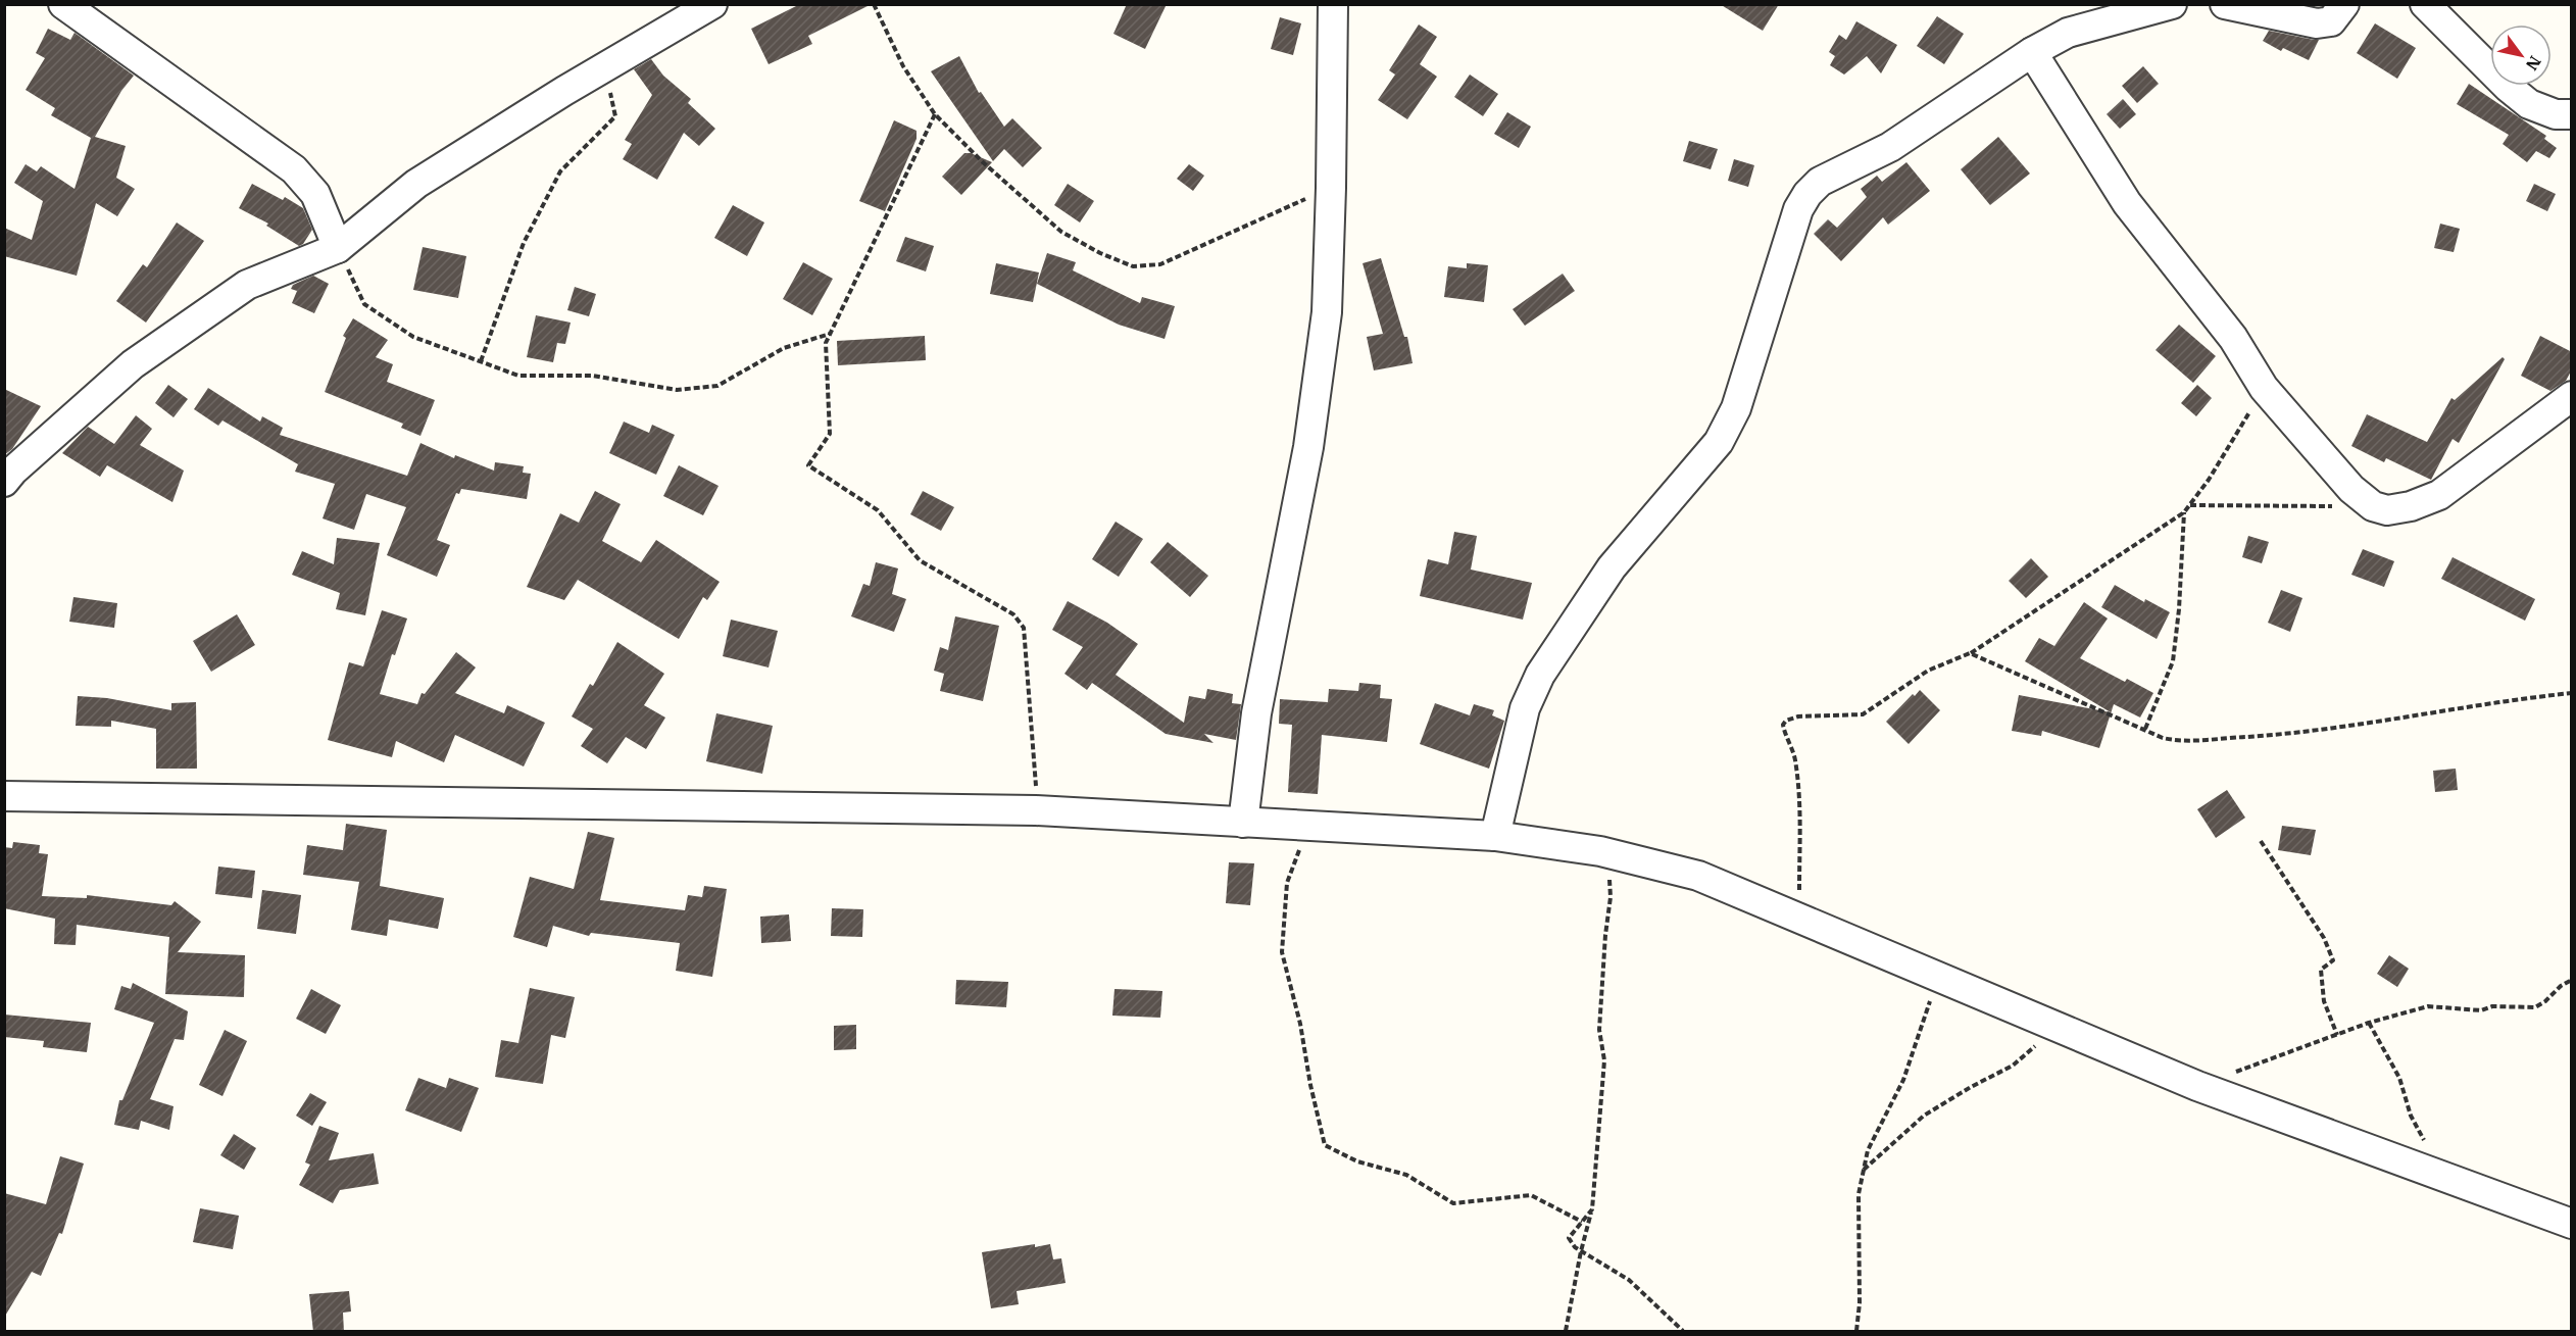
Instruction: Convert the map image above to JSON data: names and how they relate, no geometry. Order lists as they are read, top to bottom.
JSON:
{
  "north": "bottom right"
}
